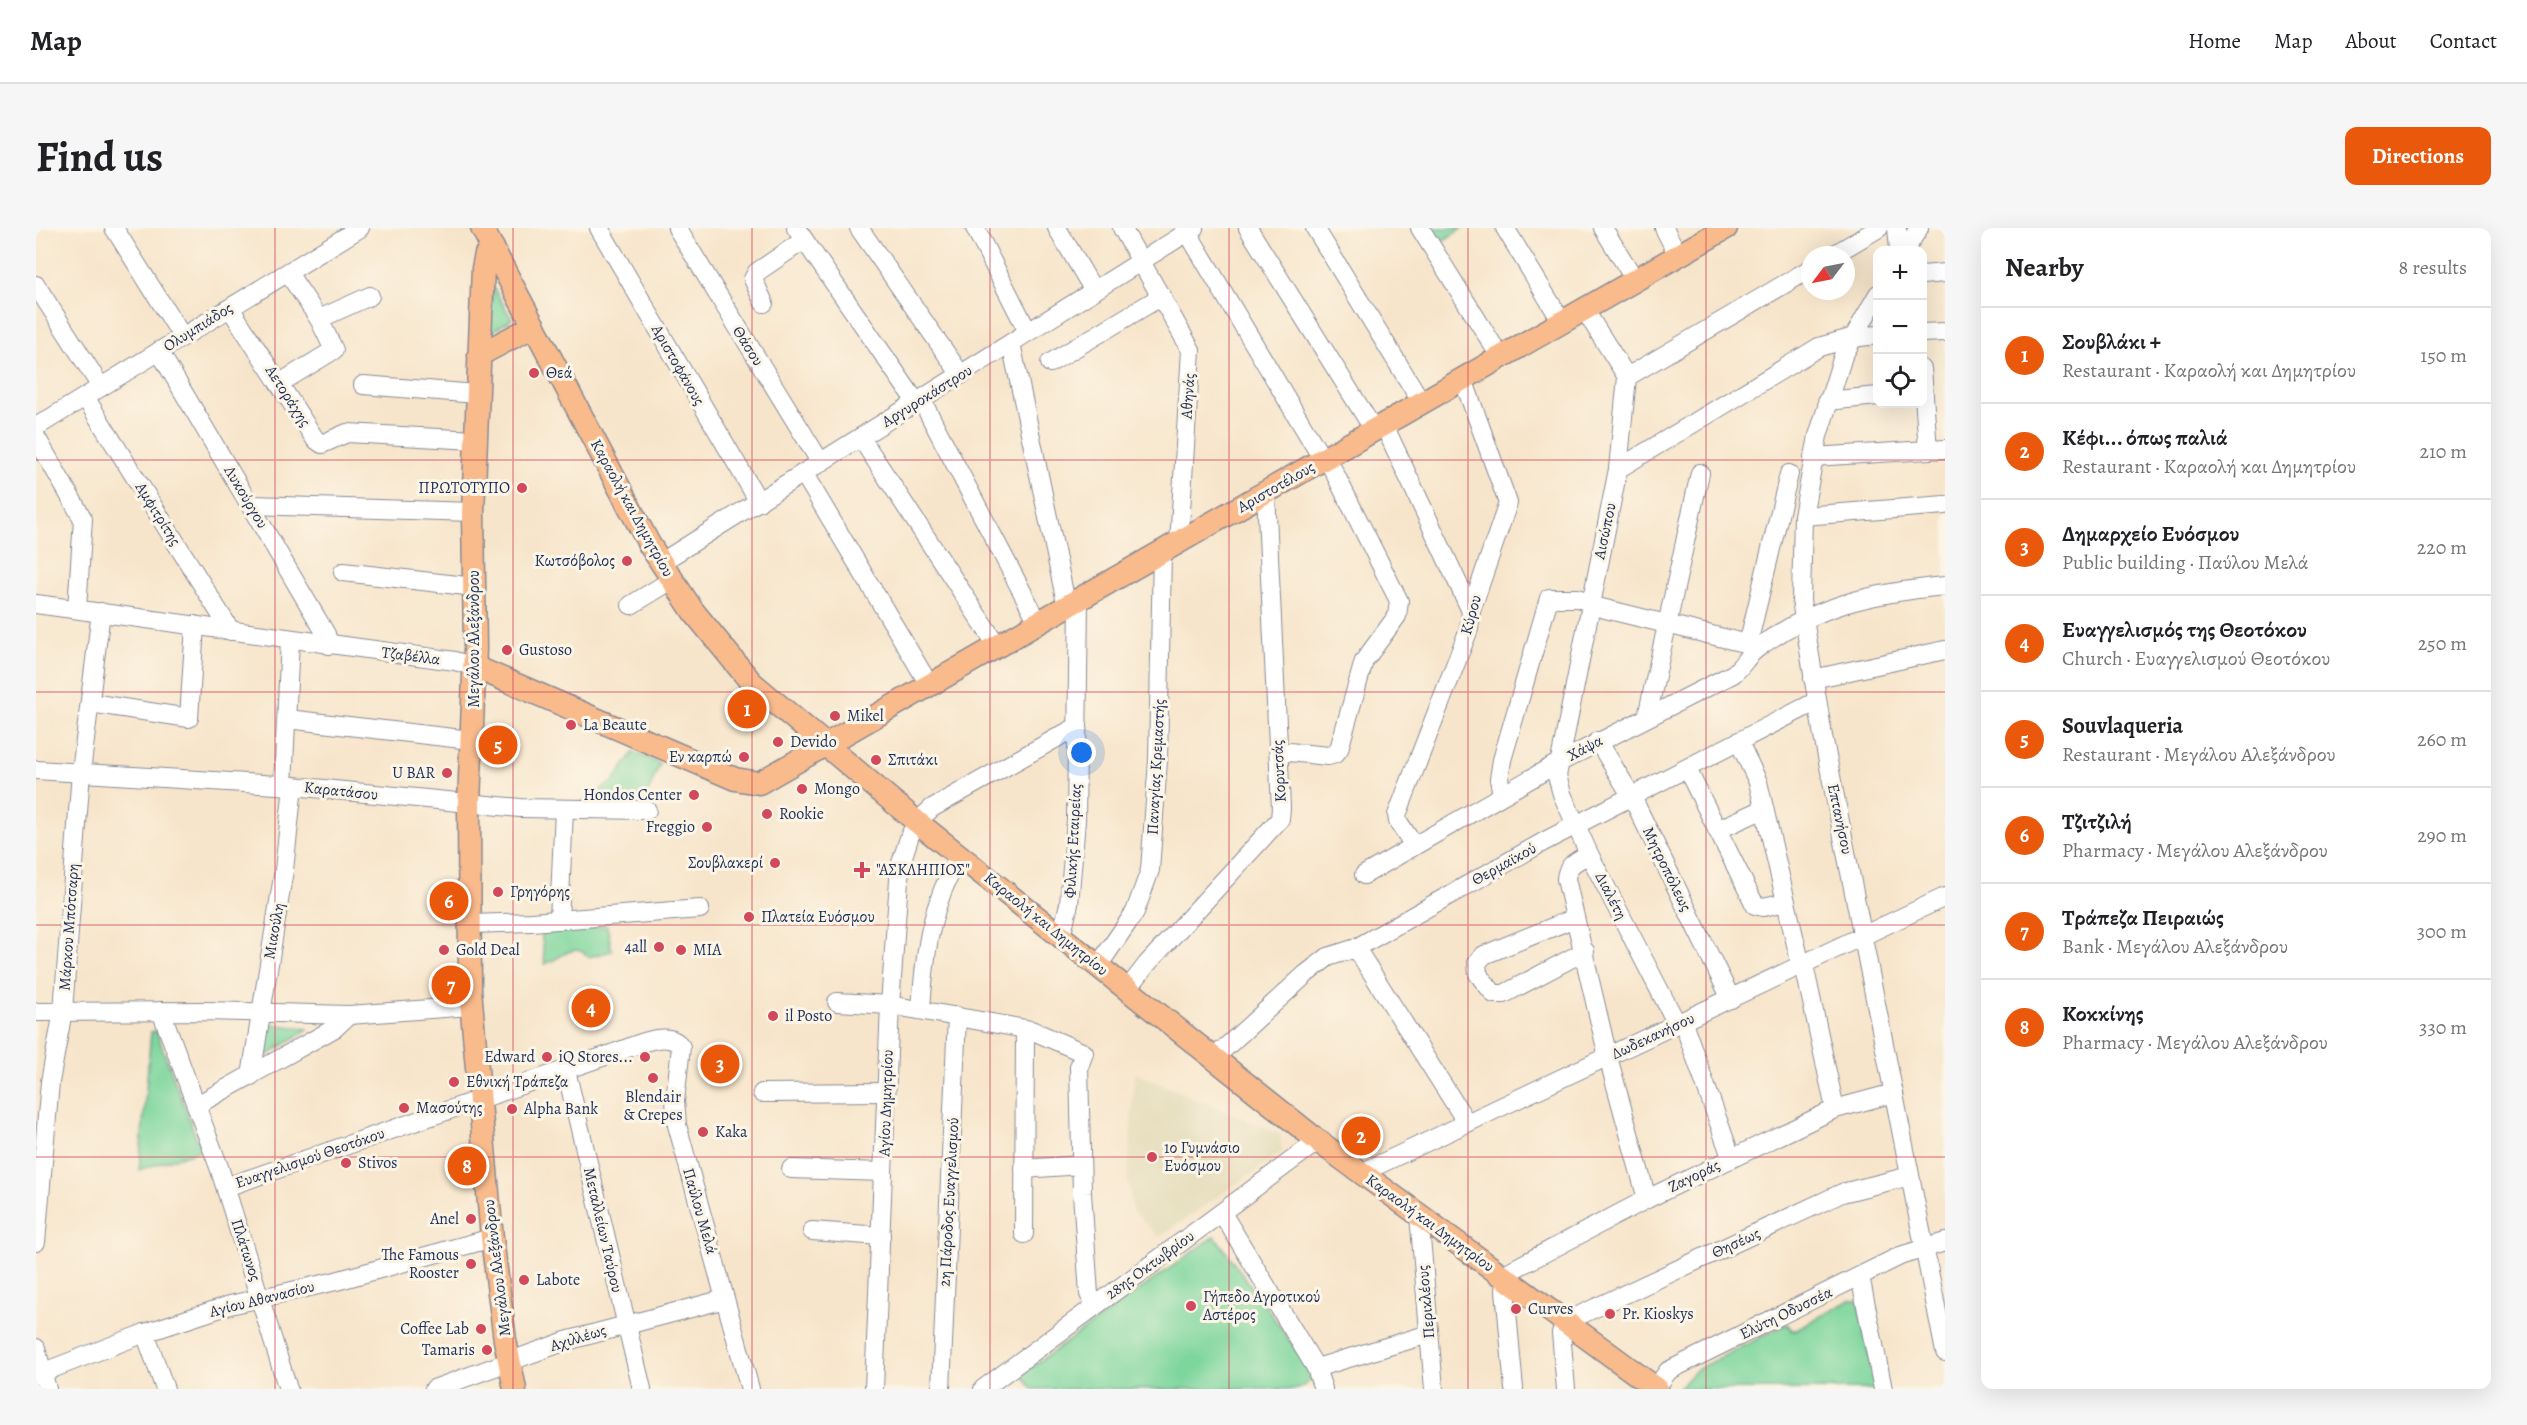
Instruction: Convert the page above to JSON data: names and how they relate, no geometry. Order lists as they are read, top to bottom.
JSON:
{
  "streets": {
    "main road": [
      "Αριστοτέλους",
      "Καραολή και Δημητρίου",
      "Μεγάλου Αλεξάνδρου",
      "Τζαβέλλα"
    ],
    "street": [
      "Ολυμπιάδος",
      "Θάσου",
      "Αριστοφάνους",
      "Αετοράχης",
      "Αργυροκάστρου",
      "Αθηνάς",
      "Λυκούργου",
      "Αμφιτρίτης",
      "Αισώπου",
      "Κύρου",
      "Χάψα",
      "Παναγίας Κρεμαστής",
      "Κορυτσάς",
      "Καρατάσου",
      "Επτανήσου",
      "Φιλικής Εταιρείας",
      "Θερμαϊκού",
      "Μητροπόλεως",
      "Διαλέτη",
      "Μάρκου Μπότσαρη",
      "Μιαούλη",
      "Δωδεκανήσου",
      "Αγίου Δημητρίου",
      "Ευαγγελισμού Θεοτόκου",
      "Ζαγοράς",
      "2η Πάροδος Ευαγγελισμού",
      "Παύλου Μελά",
      "Μεταλλείων Ταύρου",
      "Θησέως",
      "Πλάτωνος",
      "28ης Οκτωβρίου",
      "Αγίου Αθανασίου",
      "Περικλέους",
      "Ελύτη Οδυσσέα",
      "Αχιλλέως"
    ]
  },
  "crossings": [
    ["Ολυμπιάδος", "Αετοράχης"],
    ["Ολυμπιάδος", "Λυκούργου"],
    ["Ολυμπιάδος", "Αμφιτρίτης"],
    ["Θάσου", "Αργυροκάστρου"],
    ["Αριστοφάνους", "Αργυροκάστρου"],
    ["Αετοράχης", "Μεγάλου Αλεξάνδρου"],
    ["Αργυροκάστρου", "Αθηνάς"],
    ["Αργυροκάστρου", "Καραολή και Δημητρίου"],
    ["Αργυροκάστρου", "Φιλικής Εταιρείας"],
    ["Αθηνάς", "Αριστοτέλους"],
    ["Αθηνάς", "Παναγίας Κρεμαστής"],
    ["Αριστοτέλους", "Καραολή και Δημητρίου"],
    ["Αριστοτέλους", "Κύρου"],
    ["Αριστοτέλους", "Τζαβέλλα"],
    ["Αριστοτέλους", "Παναγίας Κρεμαστής"],
    ["Αριστοτέλους", "Κορυτσάς"],
    ["Αριστοτέλους", "Φιλικής Εταιρείας"],
    ["Λυκούργου", "Τζαβέλλα"],
    ["Καραολή και Δημητρίου", "Μεγάλου Αλεξάνδρου"],
    ["Καραολή και Δημητρίου", "Τζαβέλλα"],
    ["Καραολή και Δημητρίου", "Παναγίας Κρεμαστής"],
    ["Καραολή και Δημητρίου", "Κορυτσάς"],
    ["Καραολή και Δημητρίου", "Φιλικής Εταιρείας"],
    ["Καραολή και Δημητρίου", "Θερμαϊκού"],
    ["Καραολή και Δημητρίου", "Δωδεκανήσου"],
    ["Καραολή και Δημητρίου", "Αγίου Δημητρίου"],
    ["Καραολή και Δημητρίου", "Ζαγοράς"],
    ["Καραολή και Δημητρίου", "Θησέως"],
    ["Καραολή και Δημητρίου", "28ης Οκτωβρίου"],
    ["Καραολή και Δημητρίου", "Περικλέους"],
    ["Καραολή και Δημητρίου", "Ελύτη Οδυσσέα"],
    ["Αμφιτρίτης", "Τζαβέλλα"],
    ["Αισώπου", "Χάψα"],
    ["Αισώπου", "Διαλέτη"],
    ["Κύρου", "Χάψα"],
    ["Μεγάλου Αλεξάνδρου", "Τζαβέλλα"],
    ["Μεγάλου Αλεξάνδρου", "Καρατάσου"],
    ["Μεγάλου Αλεξάνδρου", "Ευαγγελισμού Θεοτόκου"],
    ["Μεγάλου Αλεξάνδρου", "Αγίου Αθανασίου"],
    ["Μεγάλου Αλεξάνδρου", "Αχιλλέως"],
    ["Τζαβέλλα", "Μάρκου Μπότσαρη"],
    ["Τζαβέλλα", "Μιαούλη"],
    ["Χάψα", "Επτανήσου"],
    ["Χάψα", "Μητροπόλεως"],
    ["Χάψα", "Διαλέτη"],
    ["Καρατάσου", "Μάρκου Μπότσαρη"],
    ["Καρατάσου", "Μιαούλη"],
    ["Επτανήσου", "Θερμαϊκού"],
    ["Επτανήσου", "Δωδεκανήσου"],
    ["Επτανήσου", "Ζαγοράς"],
    ["Επτανήσου", "Θησέως"],
    ["Επτανήσου", "Ελύτη Οδυσσέα"],
    ["Θερμαϊκού", "Μητροπόλεως"],
    ["Θερμαϊκού", "Διαλέτη"],
    ["Μητροπόλεως", "Δωδεκανήσου"],
    ["Διαλέτη", "Δωδεκανήσου"],
    ["Διαλέτη", "Ζαγοράς"],
    ["Ευαγγελισμού Θεοτόκου", "Παύλου Μελά"],
    ["Ευαγγελισμού Θεοτόκου", "Μεταλλείων Ταύρου"],
    ["Ευαγγελισμού Θεοτόκου", "Πλάτωνος"],
    ["Παύλου Μελά", "Αχιλλέως"],
    ["Μεταλλείων Ταύρου", "Αχιλλέως"],
    ["Πλάτωνος", "Αγίου Αθανασίου"]
  ],
  "places": {
    "other": [
      "Θεά",
      "ΠΡΩΤΟΤΥΠΟ",
      "Κωτσόβολος",
      "Gustoso",
      "Mikel",
      "La Beaute",
      "Devido",
      "Εν καρπώ",
      "Σπιτάκι",
      "U BAR",
      "Mongo",
      "Hondos Center",
      "Rookie",
      "Freggio",
      "Σουβλακερί",
      "Γρηγόρης",
      "Πλατεία Ευόσμου",
      "4all",
      "Gold Deal",
      "ΜΙΑ",
      "il Posto",
      "Edward",
      "iQ Stores...",
      "Blendair & Crepes",
      "Εθνική Τράπεζα",
      "Μασούτης",
      "Alpha Bank",
      "Kaka",
      "1ο Γυμνάσιο Ευόσμου",
      "Stivos",
      "Anel",
      "The Famous Rooster",
      "Labote",
      "Γήπεδο Αγροτικού Αστέρος",
      "Curves",
      "Pr. Kioskys",
      "Coffee Lab",
      "Tamaris"
    ],
    "health": ["\"ΑΣΚΛΗΠΙΟΣ\""]
  },
  "north": "bottom left",
  "page": {
    "header": "Map",
    "nav": [
      "Home",
      "Map",
      "About",
      "Contact"
    ],
    "buttons": "Directions",
    "title": "Find us",
    "heading": ["Nearby", "8 results"],
    "map_buttons": ["+", "−"],
    "list": [
      {
        "mark": "1",
        "name": "Σουβλάκι +",
        "note": "Restaurant · Καραολή και Δημητρίου",
        "value": "150 m"
      },
      {
        "mark": "2",
        "name": "Κέφι... όπως παλιά",
        "note": "Restaurant · Καραολή και Δημητρίου",
        "value": "210 m"
      },
      {
        "mark": "3",
        "name": "Δημαρχείο Ευόσμου",
        "note": "Public building · Παύλου Μελά",
        "value": "220 m"
      },
      {
        "mark": "4",
        "name": "Ευαγγελισμός της Θεοτόκου",
        "note": "Church · Ευαγγελισμού Θεοτόκου",
        "value": "250 m"
      },
      {
        "mark": "5",
        "name": "Souvlaqueria",
        "note": "Restaurant · Μεγάλου Αλεξάνδρου",
        "value": "260 m"
      },
      {
        "mark": "6",
        "name": "Τζιτζιλή",
        "note": "Pharmacy · Μεγάλου Αλεξάνδρου",
        "value": "290 m"
      },
      {
        "mark": "7",
        "name": "Τράπεζα Πειραιώς",
        "note": "Bank · Μεγάλου Αλεξάνδρου",
        "value": "300 m"
      },
      {
        "mark": "8",
        "name": "Κοκκίνης",
        "note": "Pharmacy · Μεγάλου Αλεξάνδρου",
        "value": "330 m"
      }
    ],
    "pins": [
      "1",
      "5",
      "6",
      "7",
      "4",
      "3",
      "2",
      "8"
    ]
  }
}
